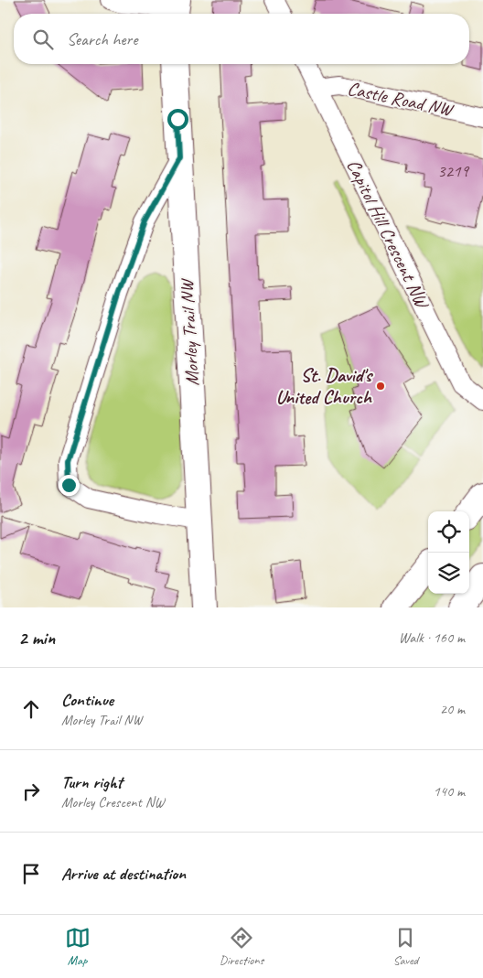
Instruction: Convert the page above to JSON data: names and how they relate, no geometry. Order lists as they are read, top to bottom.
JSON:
{
  "streets": {
    "main road": ["Morley Trail NW"],
    "street": ["Castle Road NW", "Capitol Hill Crescent NW"]
  },
  "crossings": [
    ["Castle Road NW", "Capitol Hill Crescent NW"]
  ],
  "places": ["St. David's United Church"],
  "house_numbers": ["3219"],
  "page": {
    "search": "Search here",
    "heading": ["2 min", "Walk · 160 m"],
    "list": [
      ["Continue", "Morley Trail NW", "20 m"],
      ["Turn right", "Morley Crescent NW", "140 m"],
      "Arrive at destination"
    ],
    "nav": ["Map", "Directions", "Saved"]
  }
}
